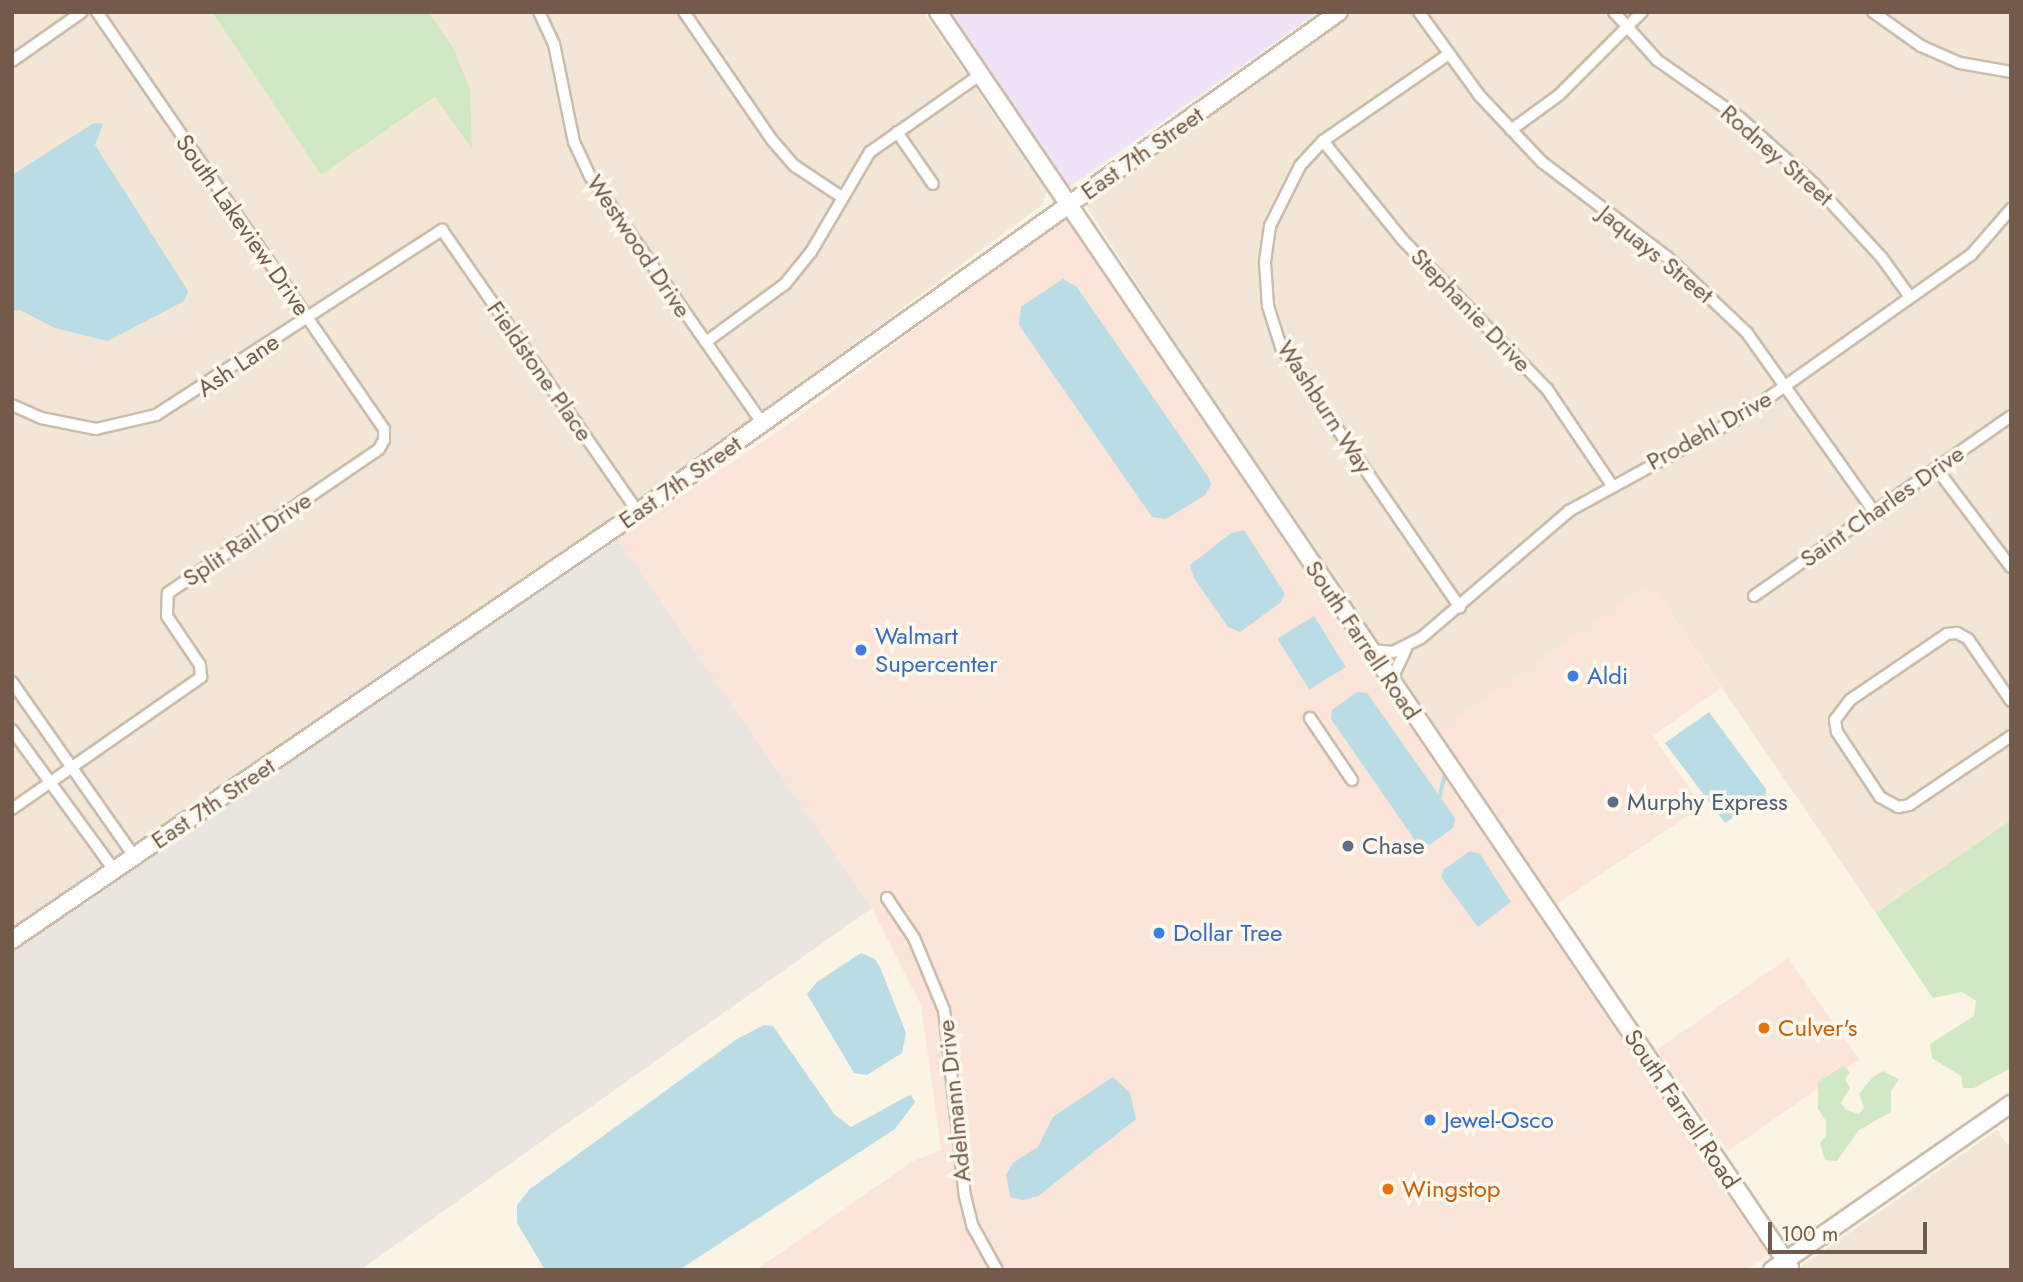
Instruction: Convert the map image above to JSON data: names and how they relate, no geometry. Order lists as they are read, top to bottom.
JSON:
{
  "streets": {
    "street": [
      "East 7th Street",
      "Rodney Street",
      "South Lakeview Drive",
      "Westwood Drive",
      "Jaquays Street",
      "Stephanie Drive",
      "Ash Lane",
      "Fieldstone Place",
      "Washburn Way",
      "Prodehl Drive",
      "Saint Charles Drive",
      "Split Rail Drive",
      "South Farrell Road",
      "Adelmann Drive"
    ]
  },
  "crossings": [
    ["East 7th Street", "Westwood Drive"],
    ["East 7th Street", "Fieldstone Place"],
    ["East 7th Street", "South Farrell Road"],
    ["Rodney Street", "Prodehl Drive"],
    ["South Lakeview Drive", "Ash Lane"],
    ["South Lakeview Drive", "Split Rail Drive"],
    ["Jaquays Street", "Washburn Way"],
    ["Jaquays Street", "Prodehl Drive"],
    ["Jaquays Street", "Saint Charles Drive"],
    ["Stephanie Drive", "Washburn Way"],
    ["Stephanie Drive", "Prodehl Drive"],
    ["Ash Lane", "Fieldstone Place"],
    ["Washburn Way", "Prodehl Drive"],
    ["Prodehl Drive", "South Farrell Road"]
  ],
  "places": [
    "Walmart Supercenter",
    "Aldi",
    "Murphy Express",
    "Chase",
    "Dollar Tree",
    "Culver's",
    "Jewel-Osco",
    "Wingstop"
  ],
  "scale_bar": "100 m"
}
